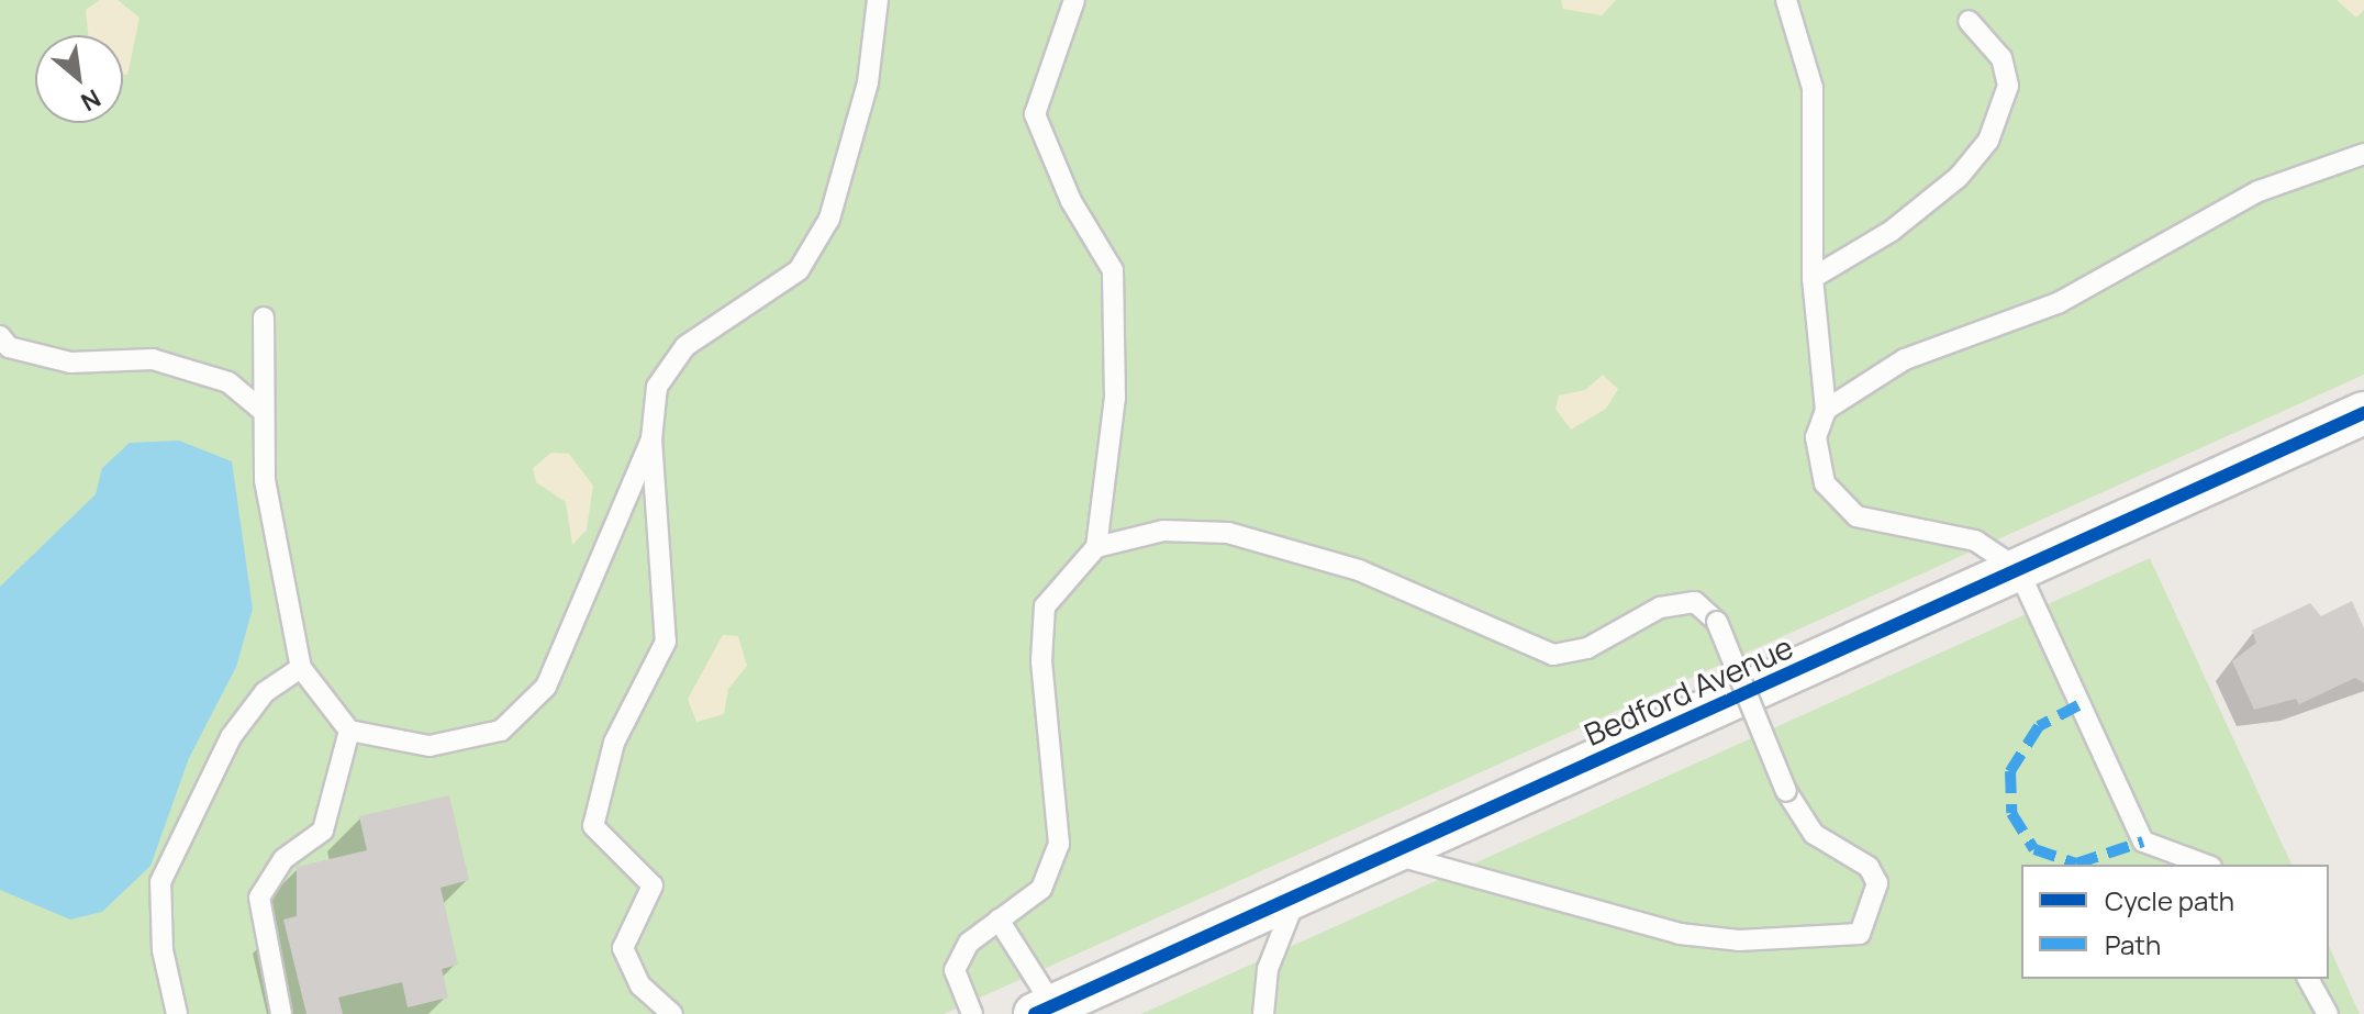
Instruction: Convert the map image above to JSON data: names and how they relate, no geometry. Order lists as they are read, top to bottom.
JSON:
{
  "streets": {
    "street": ["Bedford Avenue"]
  },
  "legend": ["Cycle path", "Path"],
  "north": "bottom right"
}
